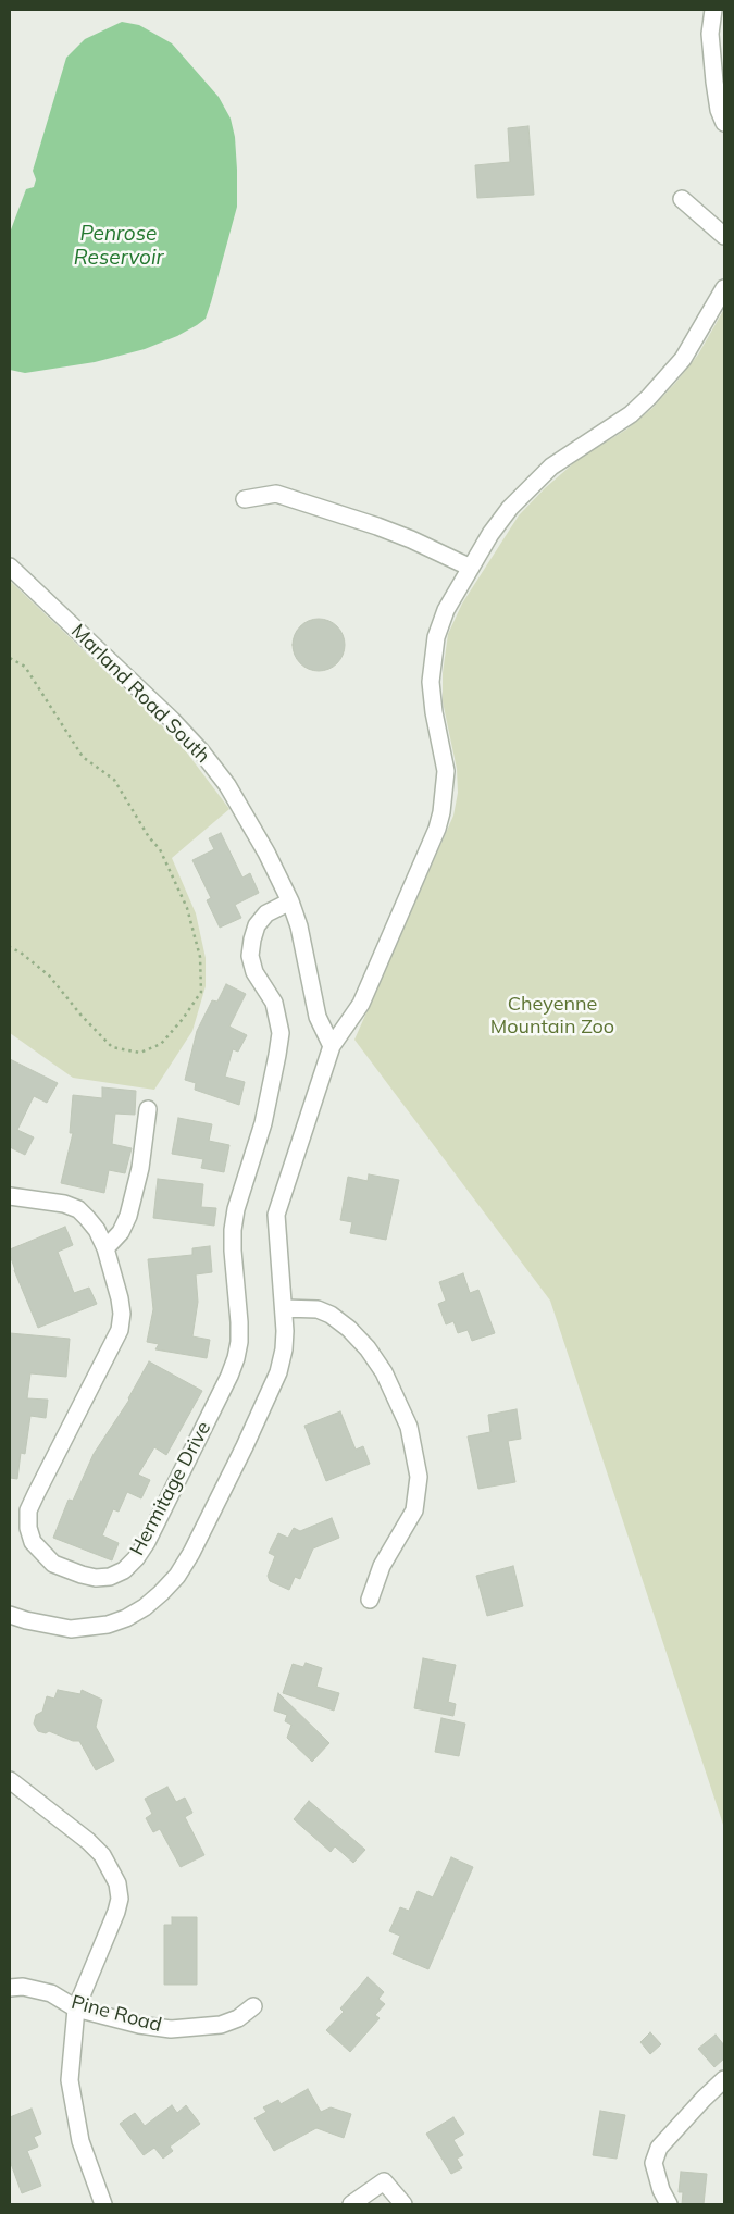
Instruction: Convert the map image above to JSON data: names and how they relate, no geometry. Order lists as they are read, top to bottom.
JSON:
{
  "streets": {
    "street": ["Marland Road South", "Hermitage Drive", "Pine Road"]
  },
  "crossings": [
    ["Marland Road South", "Hermitage Drive"]
  ],
  "water": ["Penrose Reservoir"],
  "parks": ["Cheyenne Mountain Zoo"]
}
